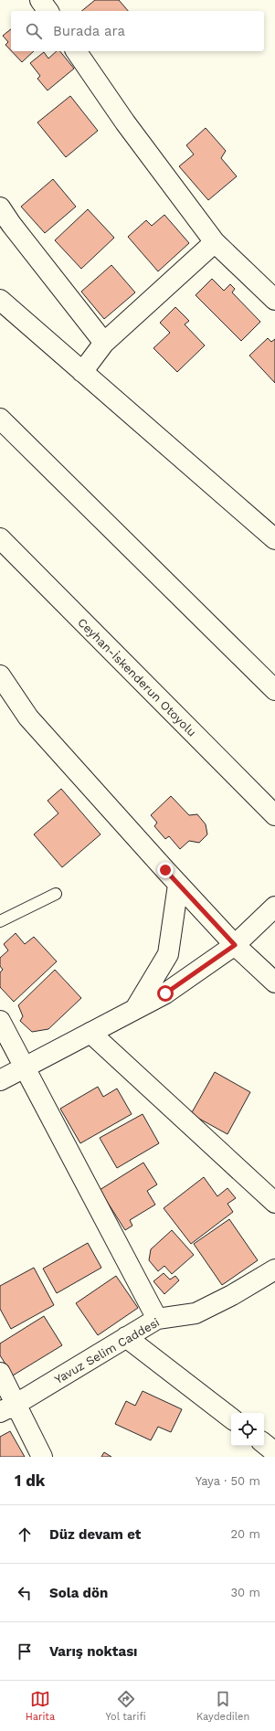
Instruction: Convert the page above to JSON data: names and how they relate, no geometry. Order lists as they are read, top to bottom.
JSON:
{
  "streets": {
    "main road": ["Ceyhan-İskenderun Otoyolu", "Yavuz Selim Caddesi"]
  },
  "page": {
    "search": "Burada ara",
    "heading": ["1 dk", "Yaya · 50 m"],
    "list": [
      ["Düz devam et", "20 m"],
      ["Sola dön", "30 m"],
      "Varış noktası"
    ],
    "nav": ["Harita", "Yol tarifi", "Kaydedilen"]
  }
}
